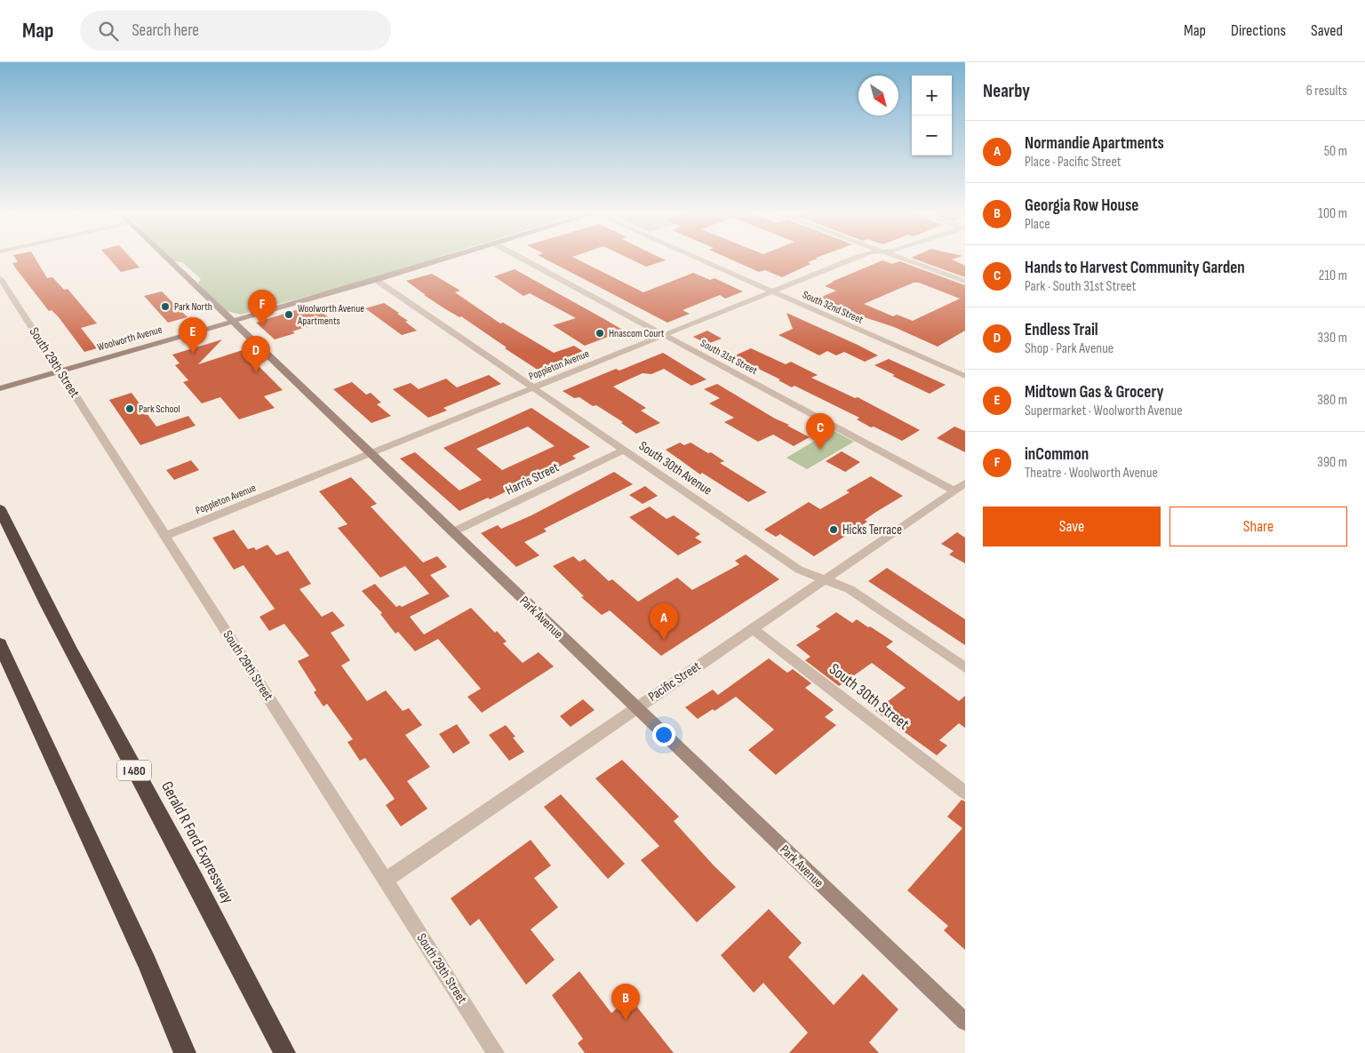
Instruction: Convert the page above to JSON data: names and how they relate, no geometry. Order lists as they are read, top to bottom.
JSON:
{
  "streets": {
    "highway": ["I 480", "Gerald R Ford Expressway"],
    "street": [
      "South 32nd Street",
      "Woolworth Avenue",
      "South 31st Street",
      "South 29th Street",
      "Poppleton Avenue",
      "South 30th Avenue",
      "Harris Street",
      "Park Avenue",
      "Pacific Street",
      "South 30th Street"
    ]
  },
  "crossings": [
    ["South 32nd Street", "Poppleton Avenue"],
    ["Woolworth Avenue", "South 29th Street"],
    ["Woolworth Avenue", "South 30th Avenue"],
    ["Woolworth Avenue", "Park Avenue"],
    ["South 31st Street", "Poppleton Avenue"],
    ["South 31st Street", "Pacific Street"],
    ["South 29th Street", "Poppleton Avenue"],
    ["South 29th Street", "Pacific Street"],
    ["Poppleton Avenue", "South 30th Avenue"],
    ["Poppleton Avenue", "Park Avenue"],
    ["South 30th Avenue", "Harris Street"],
    ["South 30th Avenue", "Pacific Street"],
    ["Harris Street", "Park Avenue"],
    ["Park Avenue", "Pacific Street"],
    ["Pacific Street", "South 30th Street"]
  ],
  "places": [
    "Park North",
    "Woolworth Avenue Apartments",
    "Hnascom Court",
    "Park School",
    "Hicks Terrace"
  ],
  "north": "bottom right",
  "page": {
    "header": "Map",
    "search": "Search here",
    "nav": ["Map", "Directions", "Saved"],
    "heading": ["Nearby", "6 results"],
    "map_buttons": ["+", "−"],
    "list": [
      {
        "mark": "A",
        "name": "Normandie Apartments",
        "note": "Place · Pacific Street",
        "value": "50 m"
      },
      {
        "mark": "B",
        "name": "Georgia Row House",
        "note": "Place",
        "value": "100 m"
      },
      {
        "mark": "C",
        "name": "Hands to Harvest Community Garden",
        "note": "Park · South 31st Street",
        "value": "210 m"
      },
      {
        "mark": "D",
        "name": "Endless Trail",
        "note": "Shop · Park Avenue",
        "value": "330 m"
      },
      {
        "mark": "E",
        "name": "Midtown Gas & Grocery",
        "note": "Supermarket · Woolworth Avenue",
        "value": "380 m"
      },
      {
        "mark": "F",
        "name": "inCommon",
        "note": "Theatre · Woolworth Avenue",
        "value": "390 m"
      }
    ],
    "pins": [
      "F",
      "E",
      "D",
      "C",
      "A",
      "B"
    ],
    "buttons": ["Save", "Share"]
  }
}
